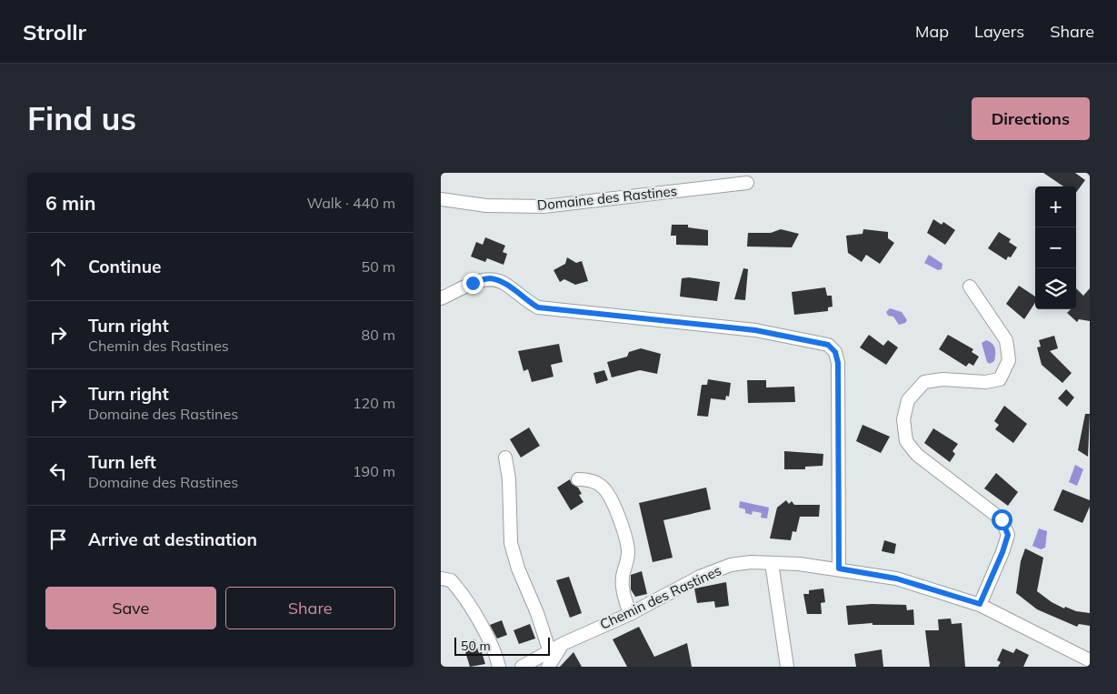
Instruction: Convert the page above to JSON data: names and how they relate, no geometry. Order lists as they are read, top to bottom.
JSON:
{
  "streets": {
    "street": ["Domaine des Rastines", "Chemin des Rastines"]
  },
  "scale_bar": "50 m",
  "page": {
    "header": "Strollr",
    "nav": ["Map", "Layers", "Share"],
    "buttons": [
      "Directions",
      ["Save", "Share"]
    ],
    "title": "Find us",
    "heading": ["6 min", "Walk · 440 m"],
    "map_buttons": ["+", "−"],
    "list": [
      ["Continue", "50 m"],
      ["Turn right", "Chemin des Rastines", "80 m"],
      ["Turn right", "Domaine des Rastines", "120 m"],
      ["Turn left", "Domaine des Rastines", "190 m"],
      "Arrive at destination"
    ],
    "scale": "50 m"
  }
}
